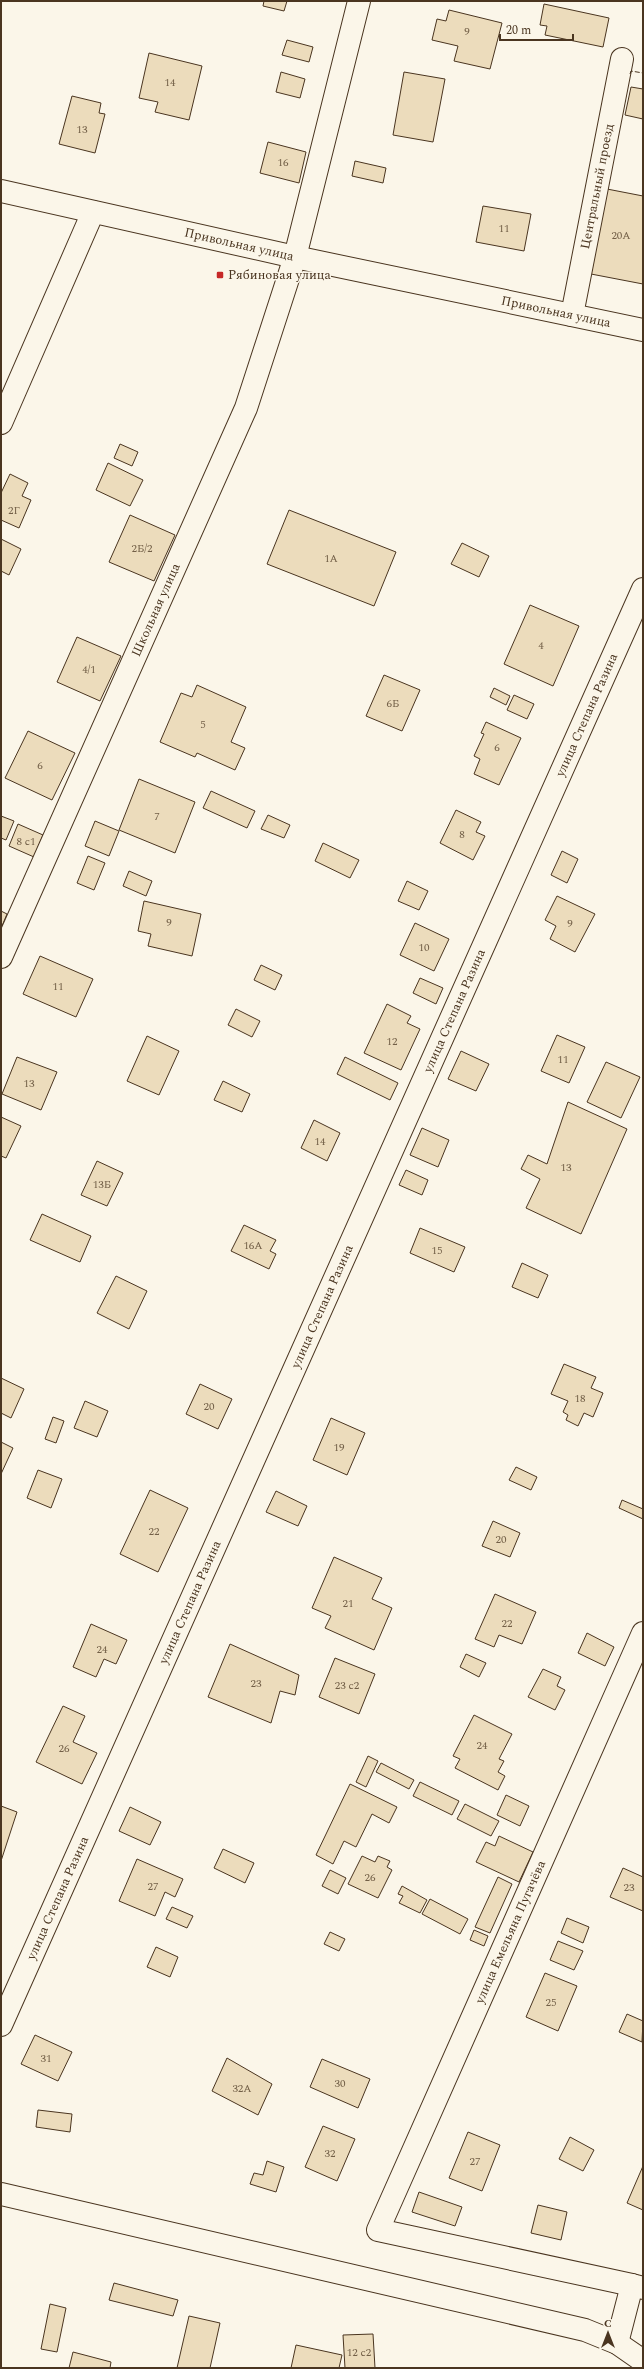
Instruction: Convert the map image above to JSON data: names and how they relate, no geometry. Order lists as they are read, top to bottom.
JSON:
{
  "streets": {
    "street": [
      "Центральный проезд",
      "Привольная улица",
      "Школьная улица",
      "улица Степана Разина",
      "улица Емельяна Пугачёва"
    ]
  },
  "crossings": [
    ["Центральный проезд", "Привольная улица"],
    ["Привольная улица", "Школьная улица"]
  ],
  "places": {
    "transit": ["Рябиновая улица"]
  },
  "house_numbers": [
    "9",
    "14",
    "13",
    "16",
    "11",
    "20А",
    "2Г",
    "2Б/2",
    "1А",
    "4",
    "4/1",
    "6Б",
    "5",
    "6",
    "6",
    "7",
    "8",
    "8 с1",
    "9",
    "9",
    "10",
    "11",
    "12",
    "11",
    "13",
    "14",
    "13",
    "13Б",
    "16А",
    "15",
    "18",
    "20",
    "19",
    "22",
    "20",
    "21",
    "22",
    "24",
    "23",
    "23 с2",
    "24",
    "26",
    "26",
    "27",
    "23",
    "25",
    "31",
    "30",
    "32А",
    "32",
    "27",
    "12 с2"
  ],
  "scale_bar": "20 m",
  "north": "top"
}
